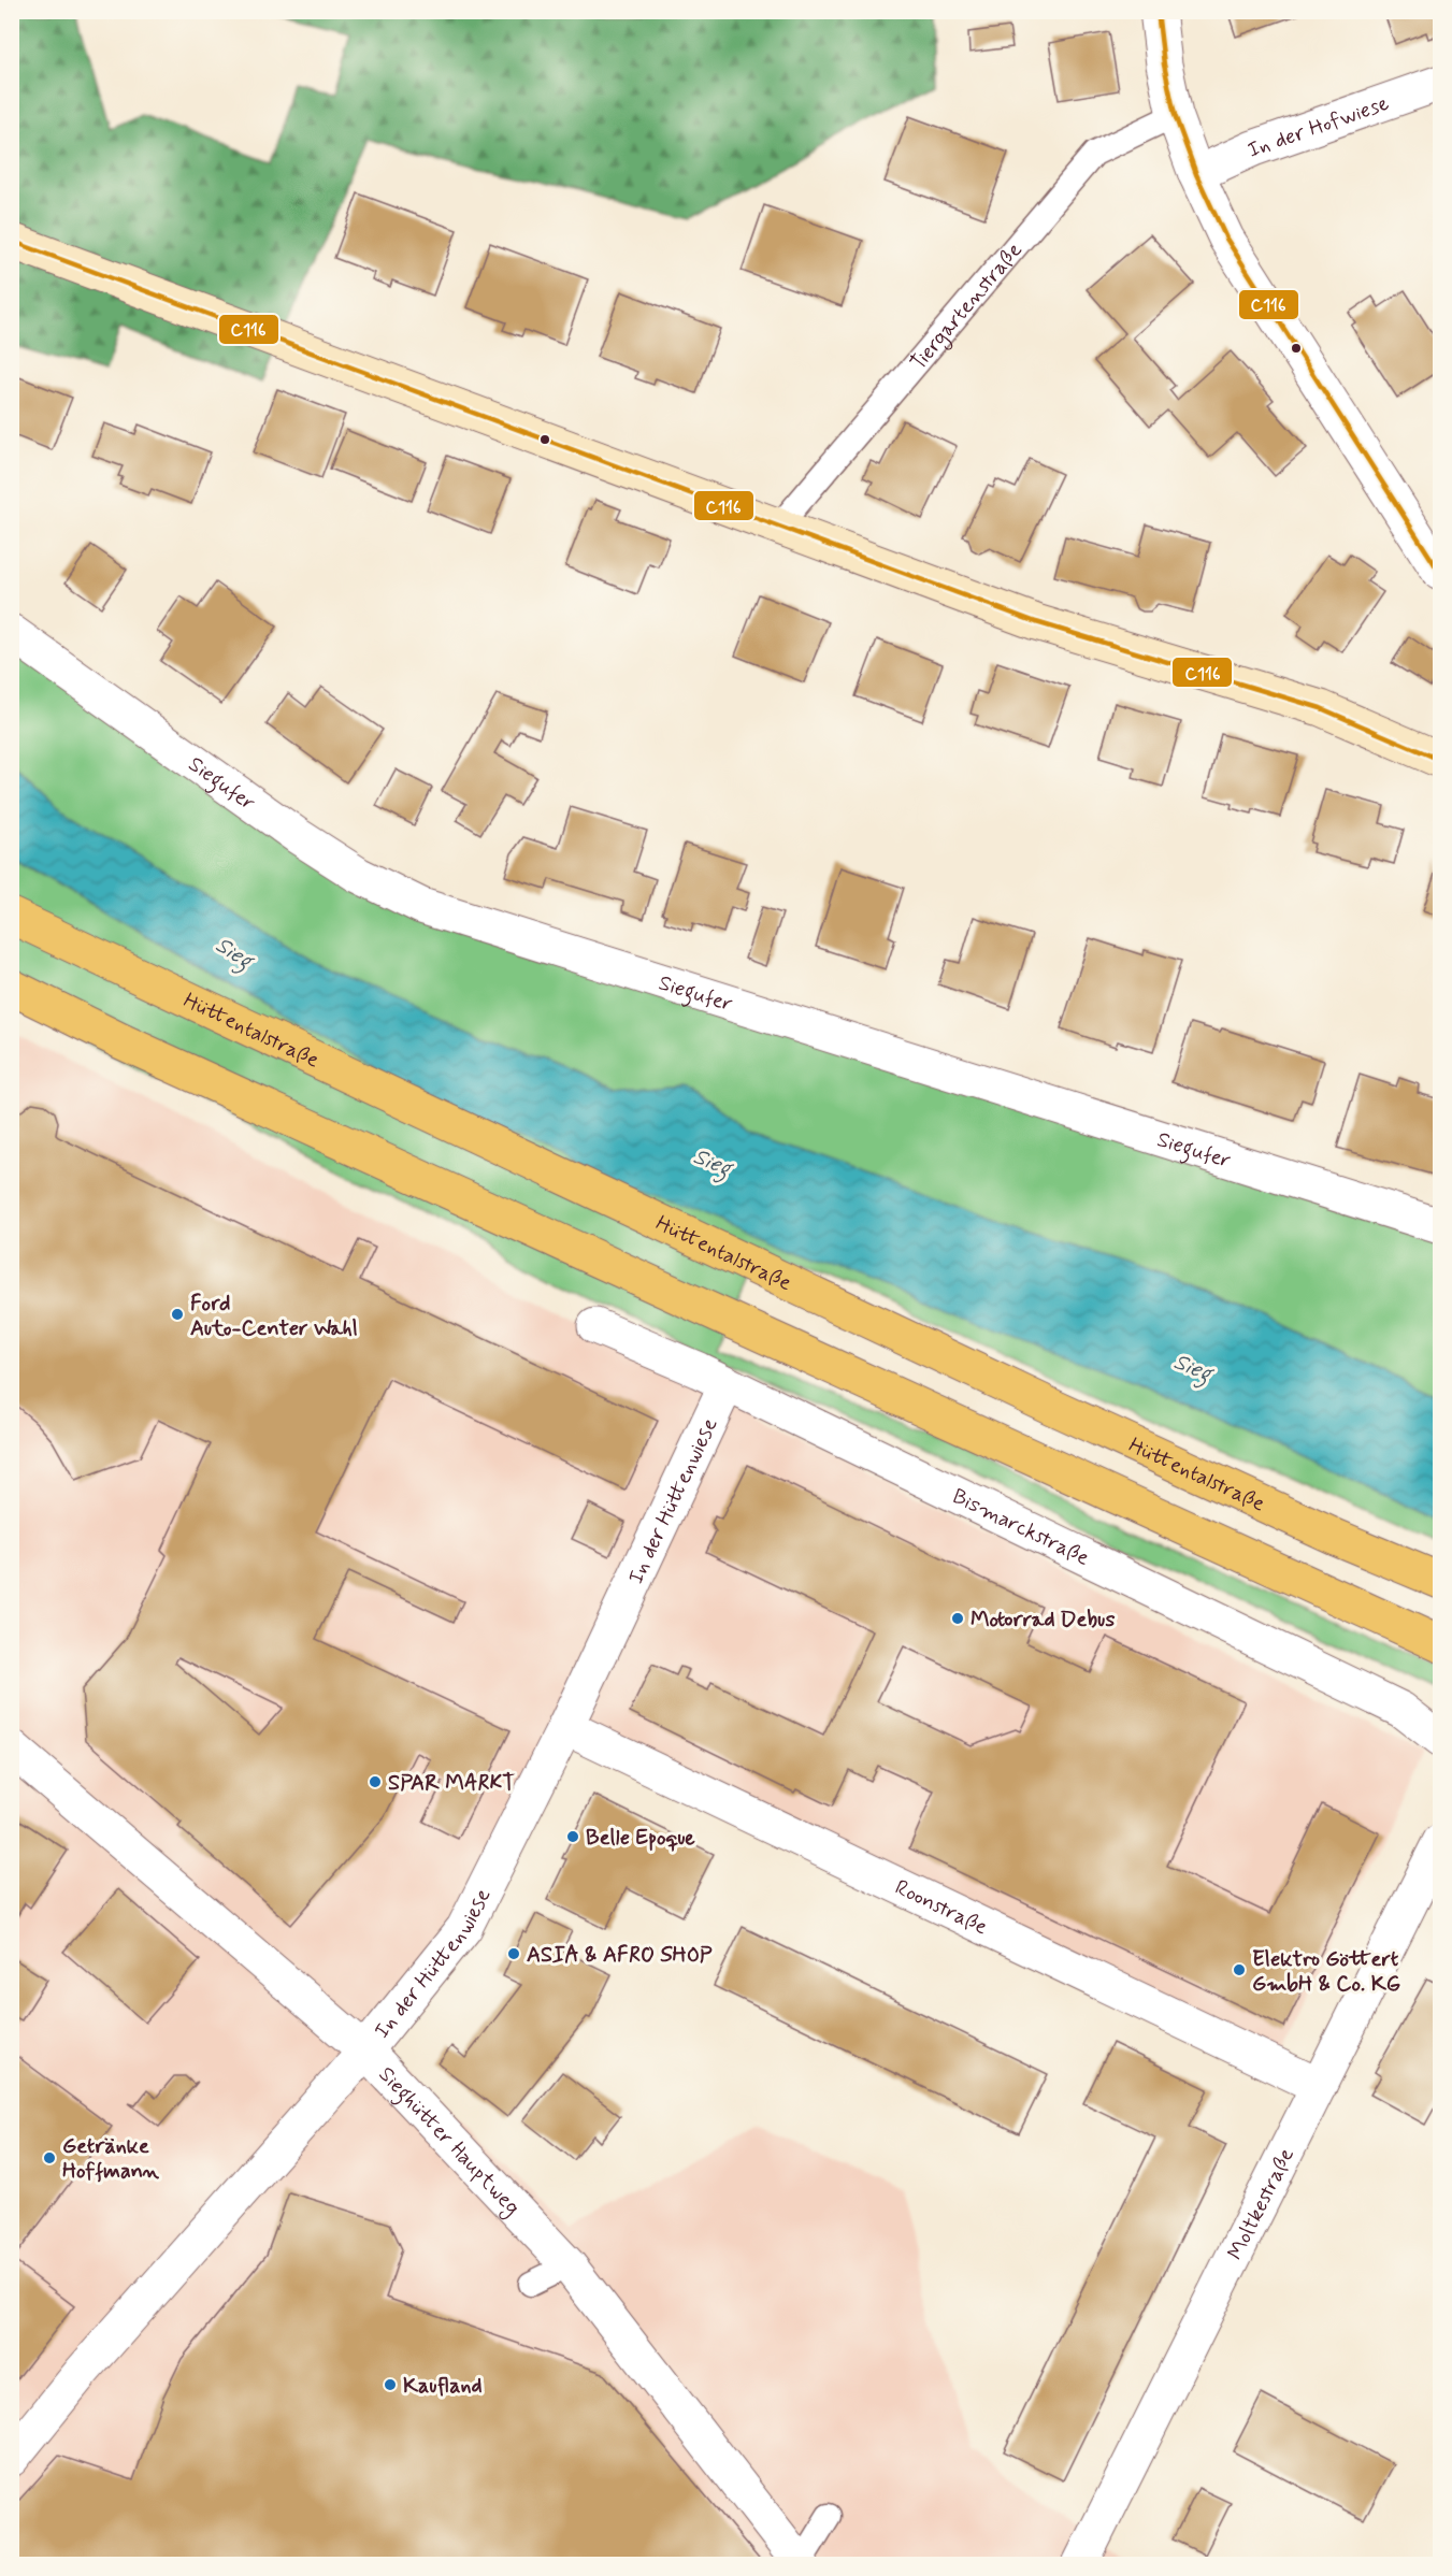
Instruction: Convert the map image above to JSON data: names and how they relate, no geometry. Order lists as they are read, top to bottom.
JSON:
{
  "streets": {
    "highway": ["Hüttentalstraße"],
    "street": [
      "In der Hofwiese",
      "Siegufer",
      "In der Hüttenwiese",
      "Bismarckstraße",
      "Roonstraße",
      "Sieghütter Hauptweg",
      "Moltkestraße"
    ],
    "lane": ["Tiergartenstraße"]
  },
  "crossings": [
    ["In der Hüttenwiese", "Bismarckstraße"],
    ["In der Hüttenwiese", "Roonstraße"],
    ["In der Hüttenwiese", "Sieghütter Hauptweg"],
    ["Roonstraße", "Moltkestraße"]
  ],
  "water": ["Sieg"],
  "places": [
    "Ford Auto-Center Wahl",
    "Motorrad Debus",
    "SPAR MARKT",
    "Belle Epoque",
    "ASIA & AFRO SHOP",
    "Elektro Göttert GmbH & Co. KG",
    "Getränke Hoffmann",
    "Kaufland"
  ],
  "lines": ["transit line C116"]
}
